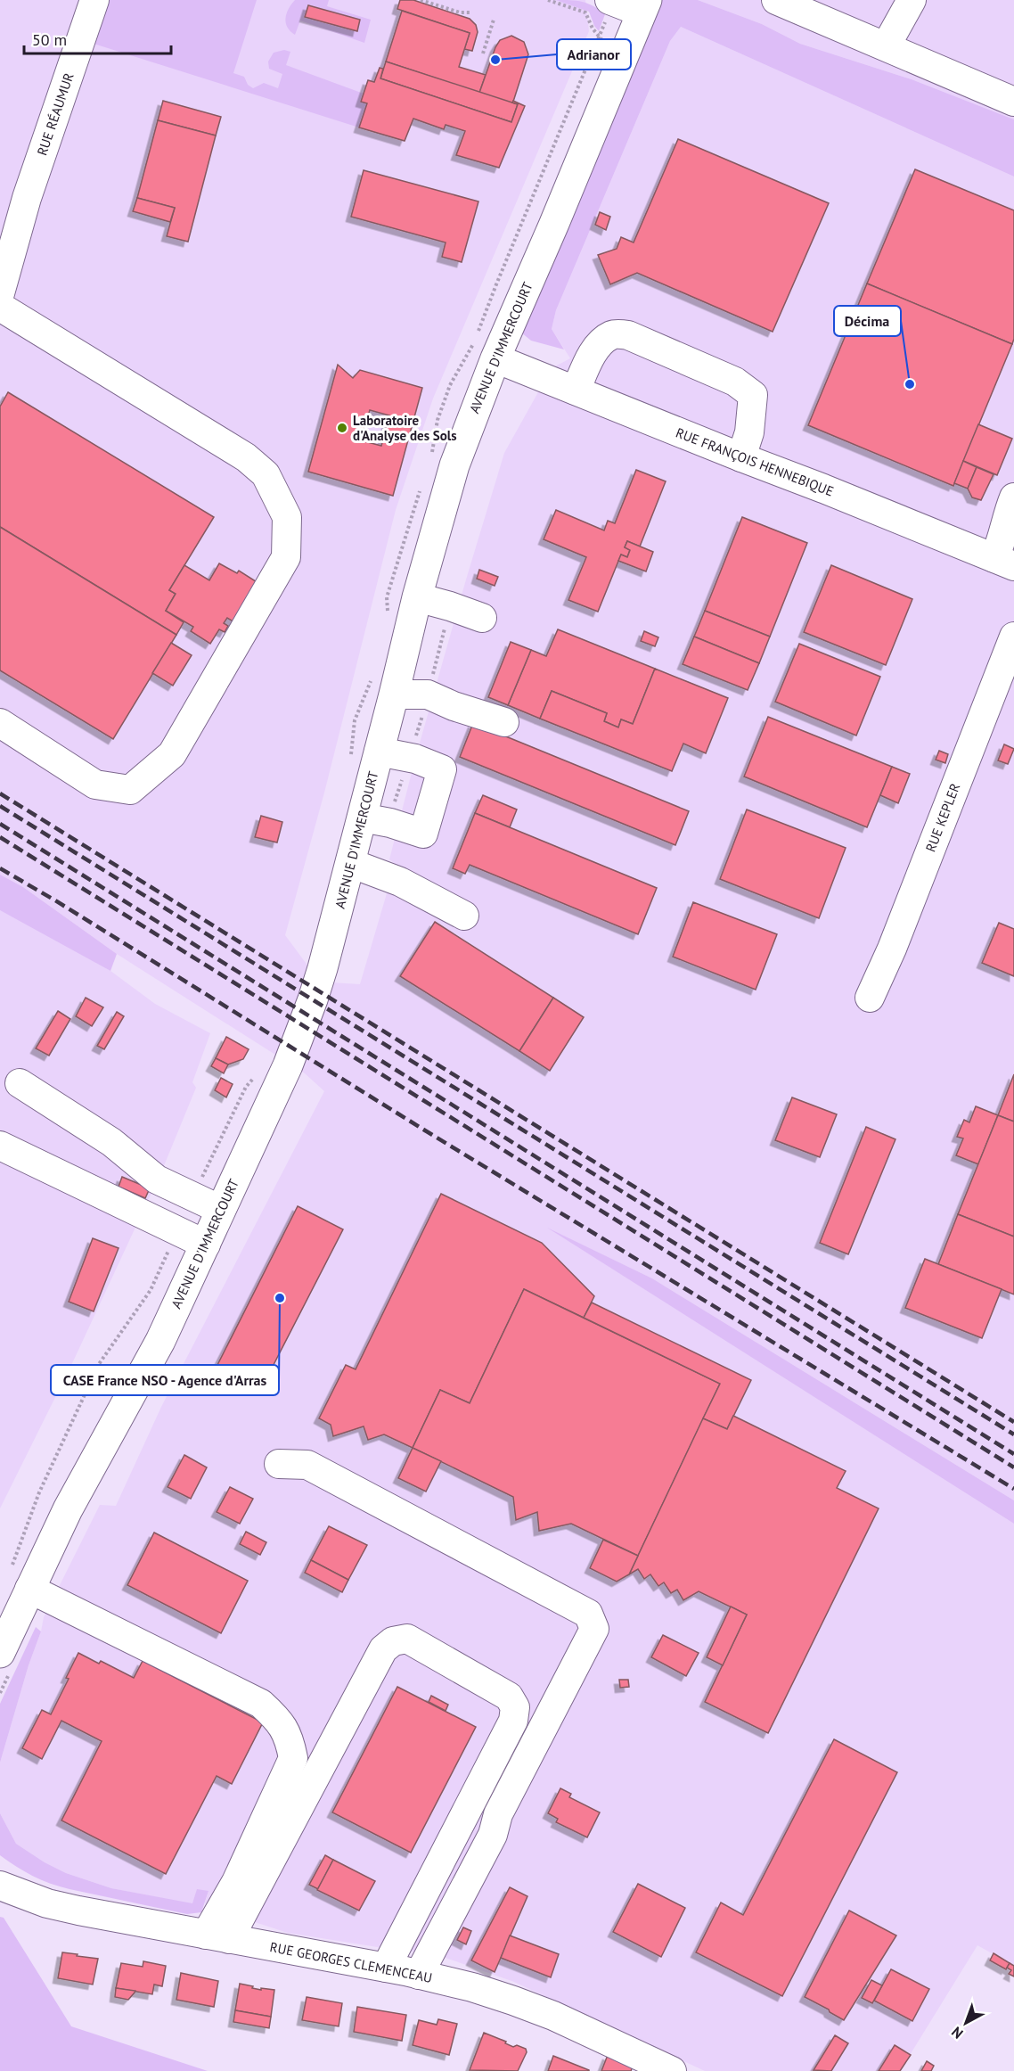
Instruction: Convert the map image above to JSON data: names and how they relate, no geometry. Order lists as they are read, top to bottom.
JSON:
{
  "streets": {
    "main road": ["AVENUE D'IMMERCOURT"],
    "street": [
      "RUE RÉAUMUR",
      "RUE FRANÇOIS HENNEBIQUE",
      "RUE KEPLER",
      "RUE GEORGES CLEMENCEAU"
    ]
  },
  "crossings": [
    ["AVENUE D'IMMERCOURT", "RUE FRANÇOIS HENNEBIQUE"]
  ],
  "places": [
    "Adrianor",
    "Décima",
    "Laboratoire d'Analyse des Sols",
    "CASE France NSO - Agence d'Arras"
  ],
  "scale_bar": "50 m",
  "north": "bottom left"
}
